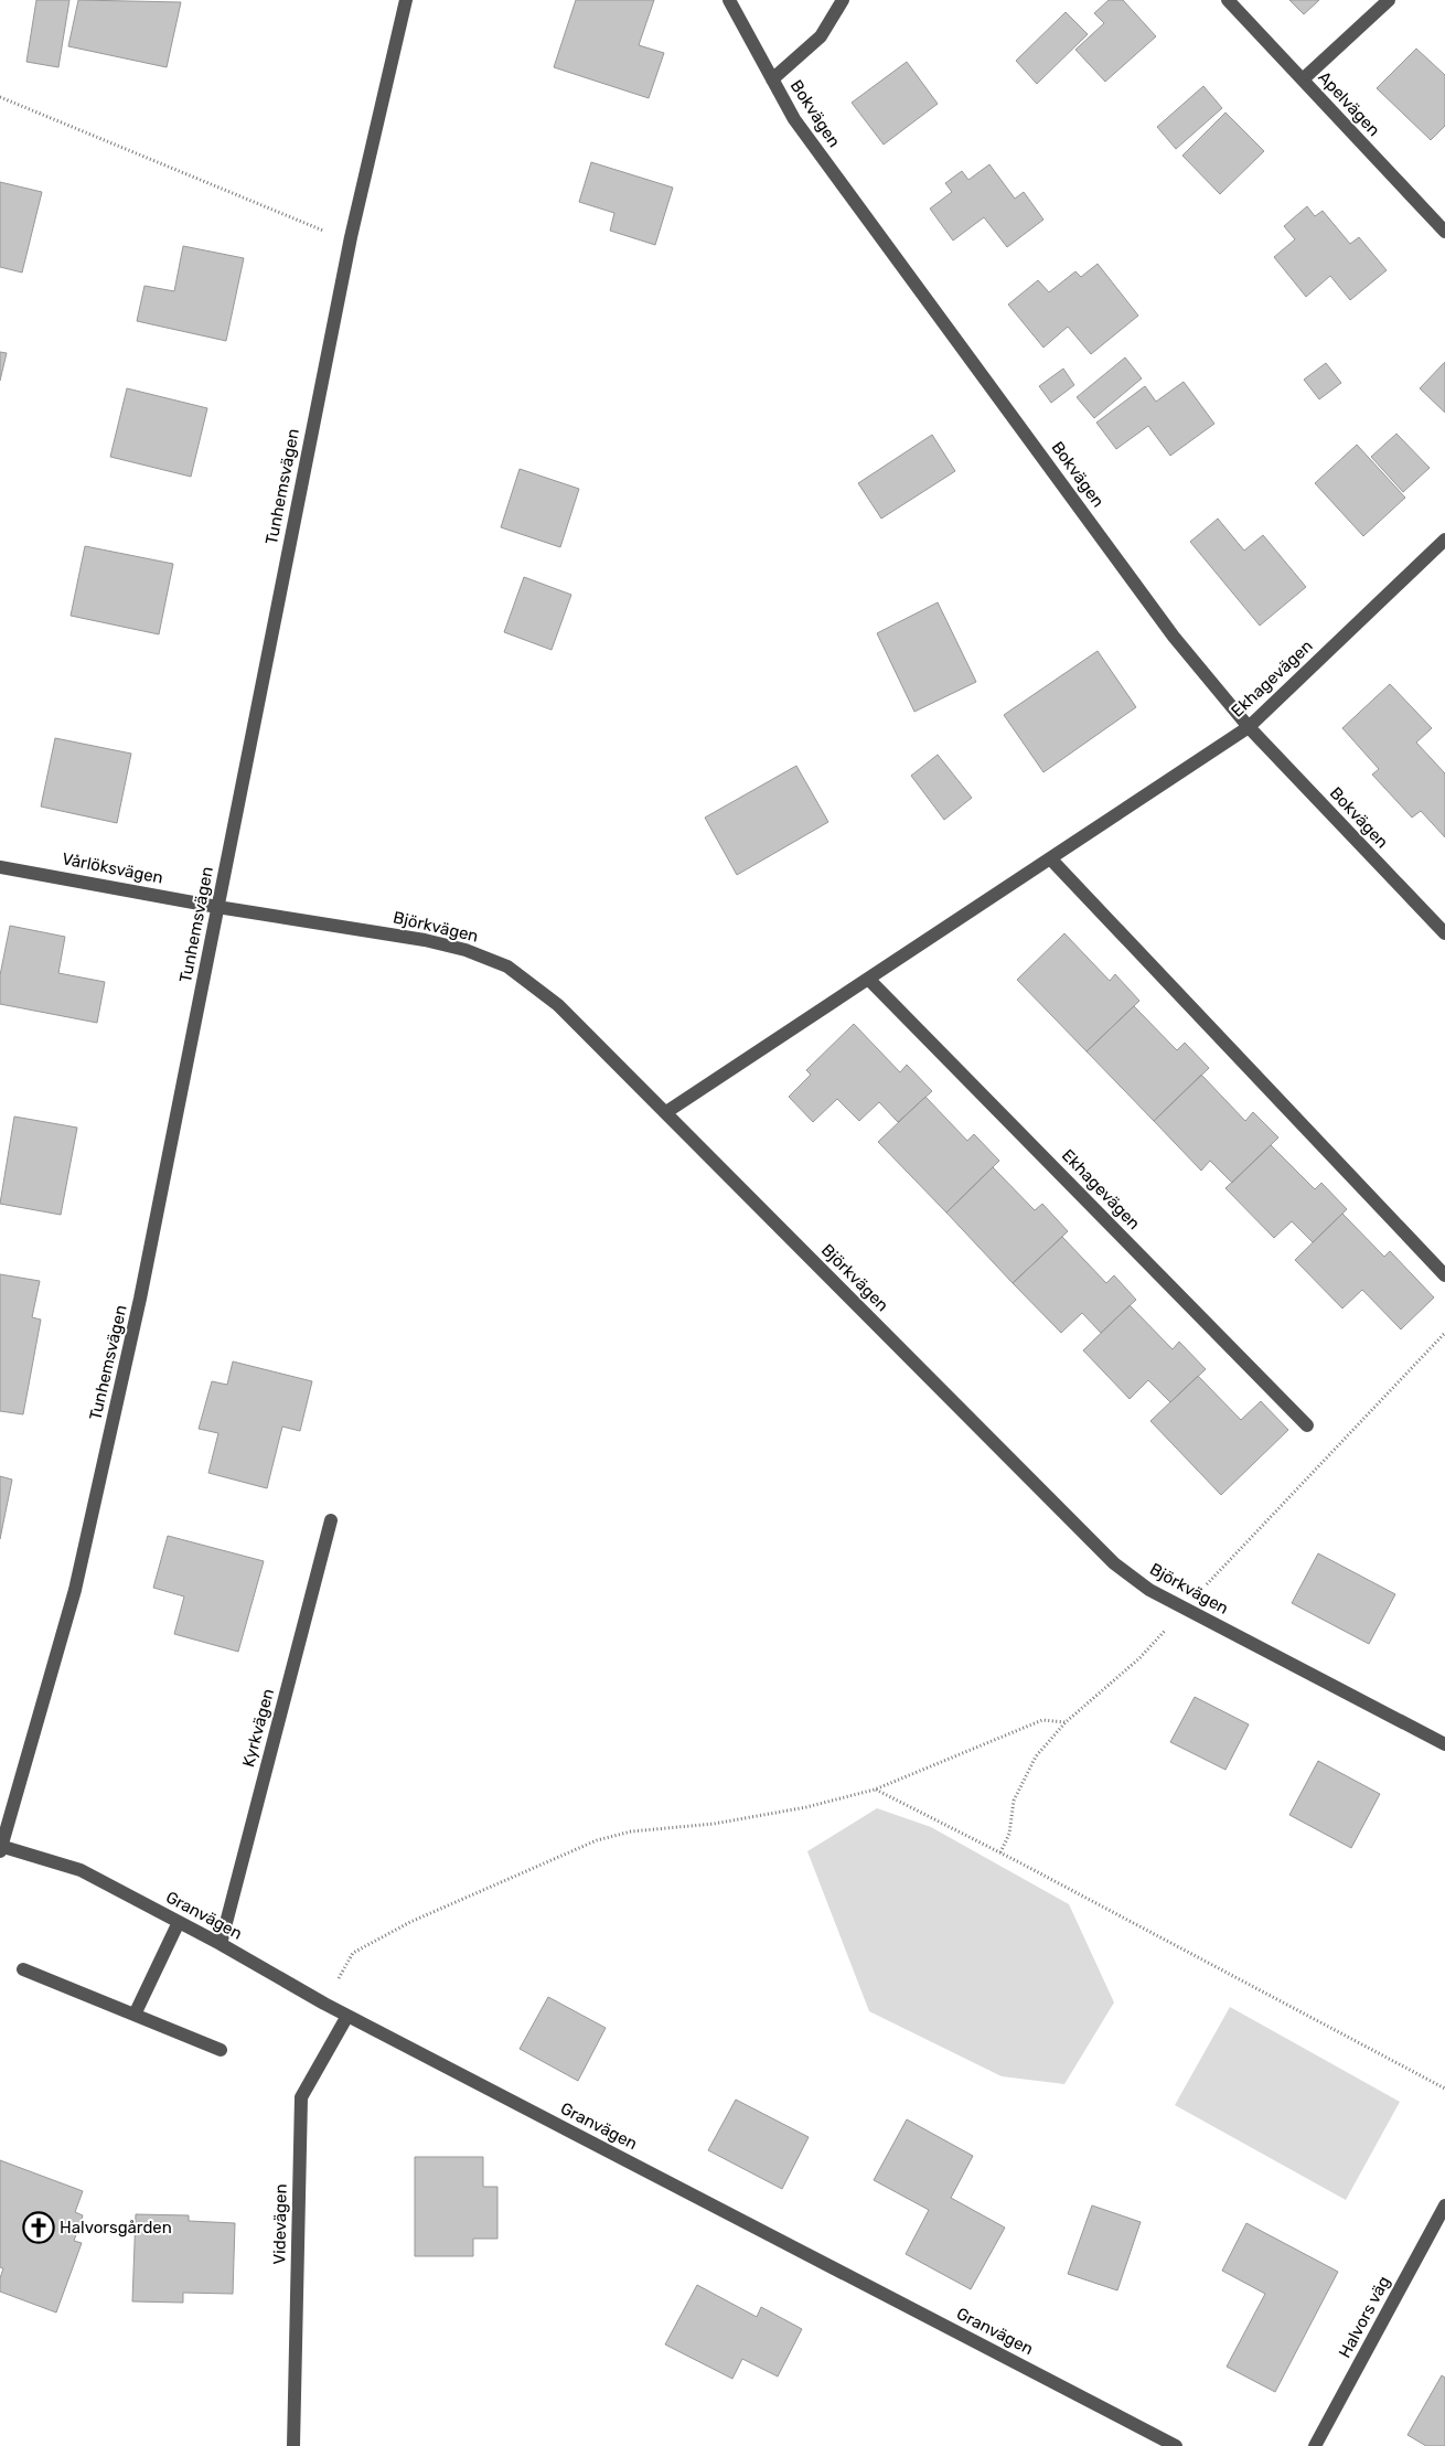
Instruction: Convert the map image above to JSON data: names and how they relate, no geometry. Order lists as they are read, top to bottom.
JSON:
{
  "streets": {
    "street": [
      "Apelvägen",
      "Bokvägen",
      "Tunhemsvägen",
      "Ekhagevägen",
      "Vårlöksvägen",
      "Björkvägen",
      "Kyrkvägen",
      "Granvägen",
      "Videvägen",
      "Halvors väg"
    ]
  },
  "crossings": [
    ["Bokvägen", "Ekhagevägen"],
    ["Tunhemsvägen", "Vårlöksvägen"],
    ["Tunhemsvägen", "Björkvägen"],
    ["Tunhemsvägen", "Granvägen"],
    ["Ekhagevägen", "Björkvägen"],
    ["Vårlöksvägen", "Björkvägen"],
    ["Kyrkvägen", "Granvägen"],
    ["Granvägen", "Videvägen"]
  ],
  "places": {
    "church": ["Halvorsgården"]
  }
}
